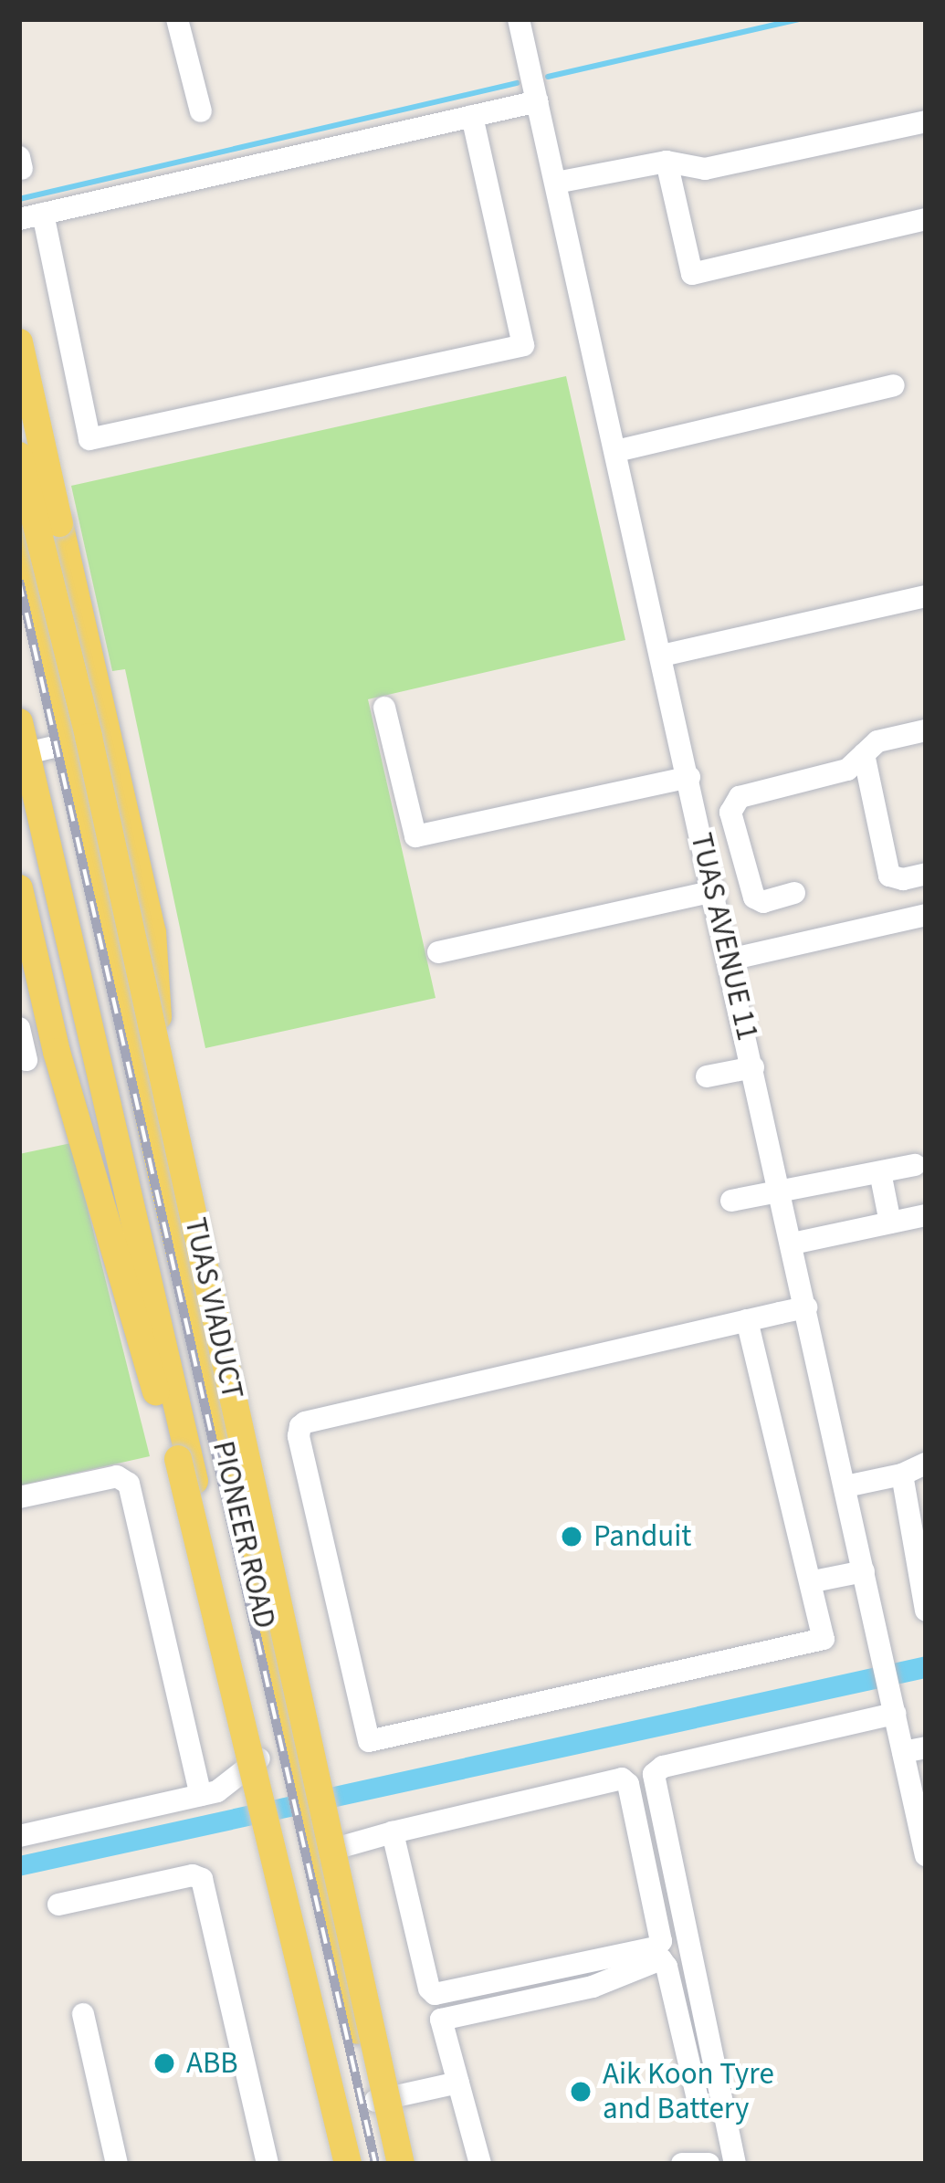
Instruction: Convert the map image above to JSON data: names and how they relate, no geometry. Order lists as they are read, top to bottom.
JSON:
{
  "streets": {
    "main road": ["TUAS VIADUCT", "PIONEER ROAD"],
    "street": ["TUAS AVENUE 11"]
  },
  "places": ["Panduit", "ABB", "Aik Koon Tyre and Battery"]
}
